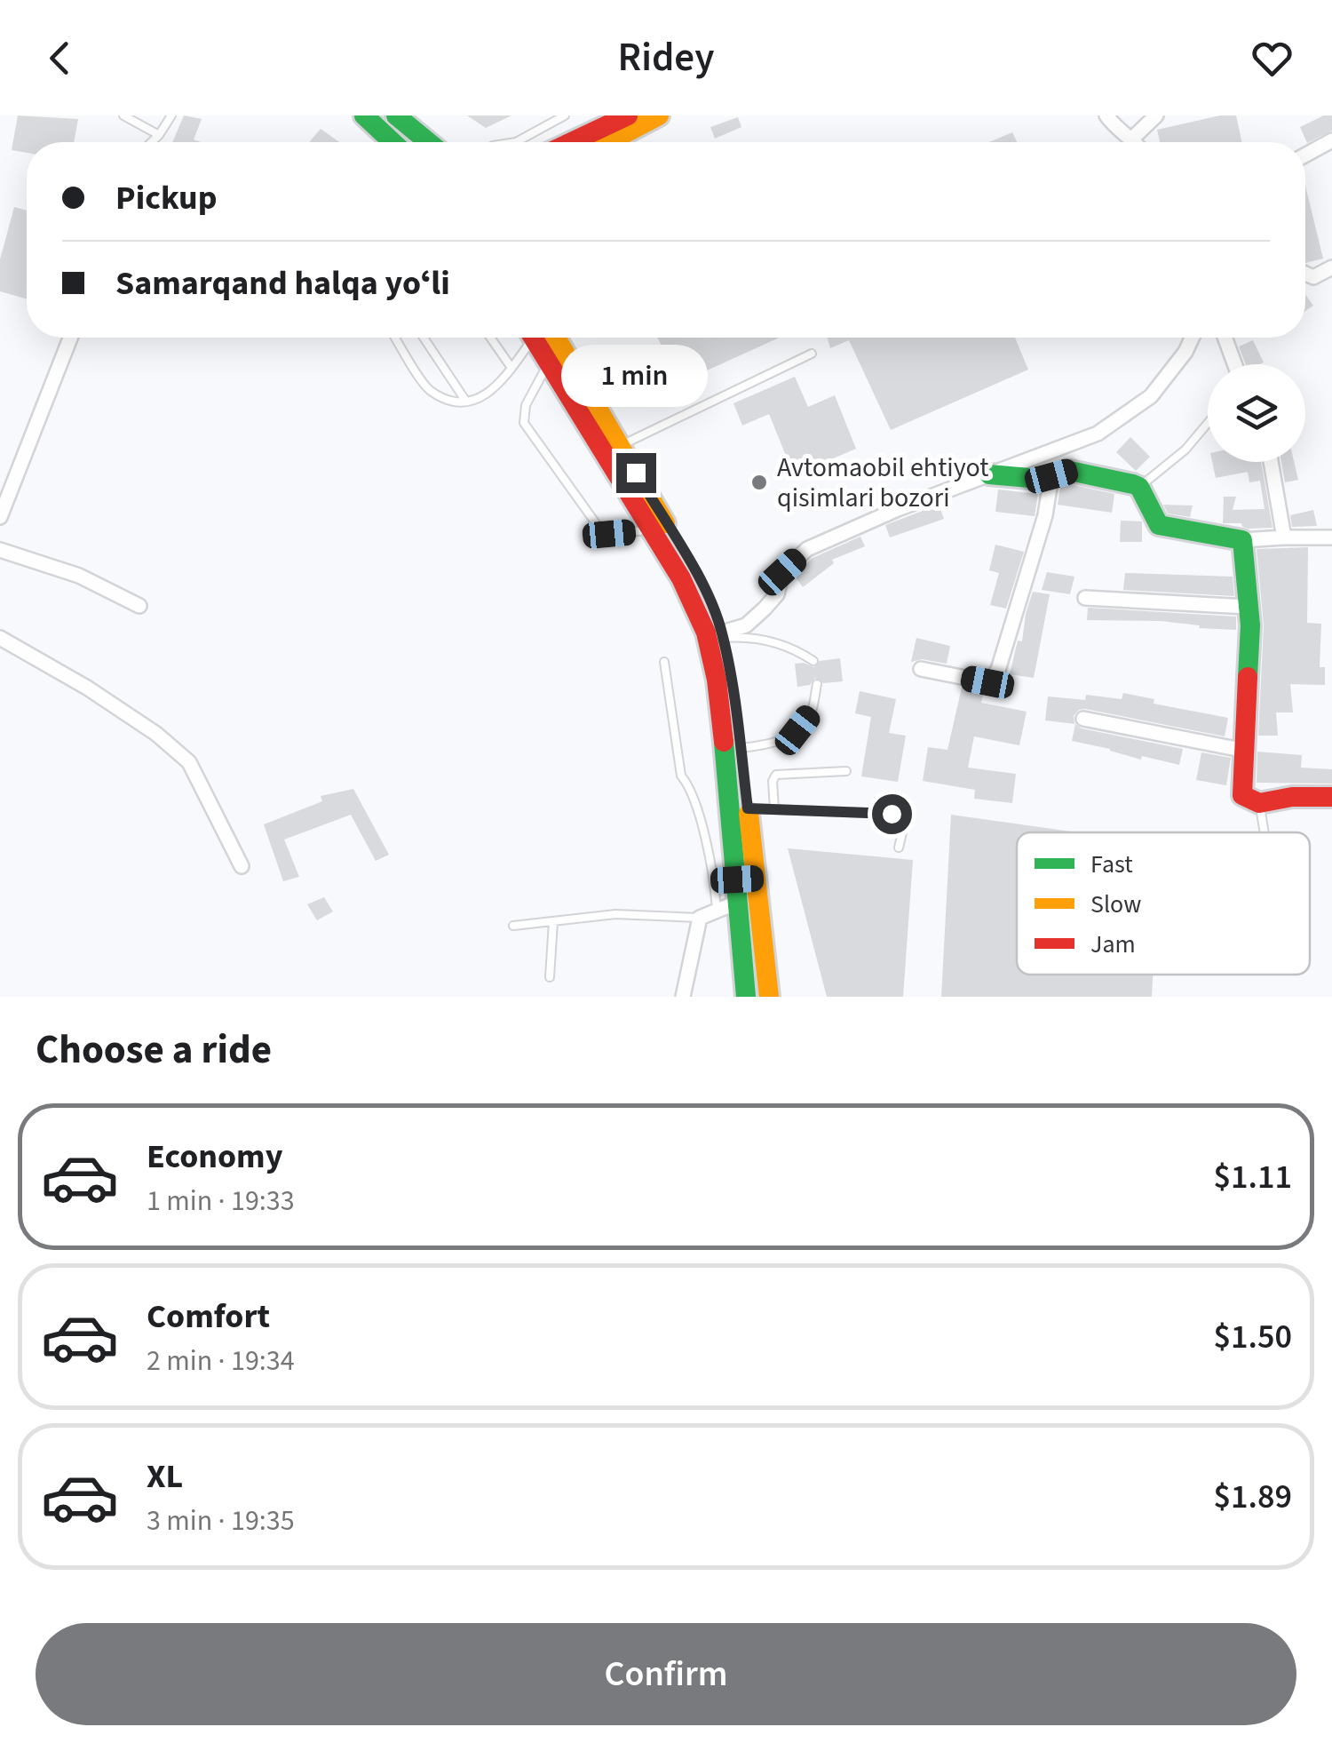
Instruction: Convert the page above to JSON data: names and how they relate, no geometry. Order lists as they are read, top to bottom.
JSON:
{
  "places": ["Avtomaobil ehtiyot qisimlari bozori"],
  "legend": ["Fast", "Slow", "Jam"],
  "page": {
    "header": "Ridey",
    "banner": ["Pickup", "Samarqand halqa yoʻli"],
    "bubble": "1 min",
    "heading": "Choose a ride",
    "list": [
      {
        "name": "Economy",
        "note": "1 min · 19:33",
        "value": "$1.11"
      },
      {
        "name": "Comfort",
        "note": "2 min · 19:34",
        "value": "$1.50"
      },
      {
        "name": "XL",
        "note": "3 min · 19:35",
        "value": "$1.89"
      }
    ],
    "buttons": "Confirm"
  }
}
